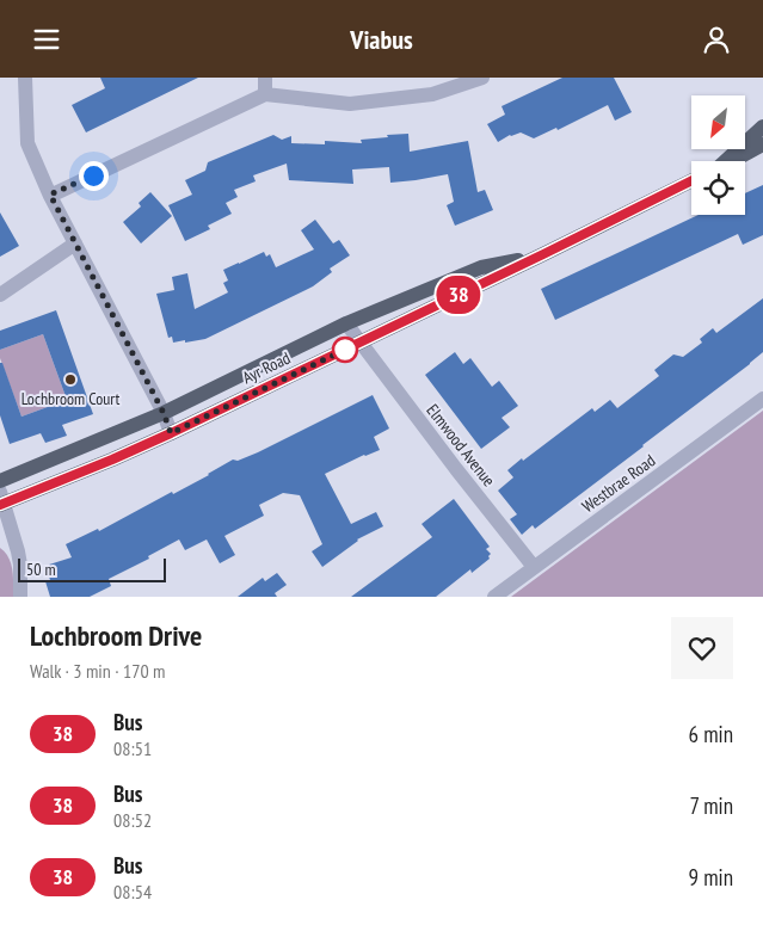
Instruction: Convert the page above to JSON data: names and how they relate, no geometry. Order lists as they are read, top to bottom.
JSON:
{
  "streets": {
    "main road": ["Ayr Road"],
    "street": ["Elmwood Avenue", "Westbrae Road"]
  },
  "crossings": [
    ["Ayr Road", "Elmwood Avenue"],
    ["Elmwood Avenue", "Westbrae Road"]
  ],
  "places": ["Lochbroom Court"],
  "lines": ["bus line 38"],
  "scale_bar": "50 m",
  "north": "bottom left",
  "page": {
    "header": "Viabus",
    "on_map": "38",
    "scale": "50 m",
    "heading": ["Lochbroom Drive", "Walk · 3 min · 170 m"],
    "list": [
      {
        "mark": "38",
        "name": "Bus",
        "note": "08:51",
        "value": "6 min"
      },
      {
        "mark": "38",
        "name": "Bus",
        "note": "08:52",
        "value": "7 min"
      },
      {
        "mark": "38",
        "name": "Bus",
        "note": "08:54",
        "value": "9 min"
      }
    ]
  }
}
